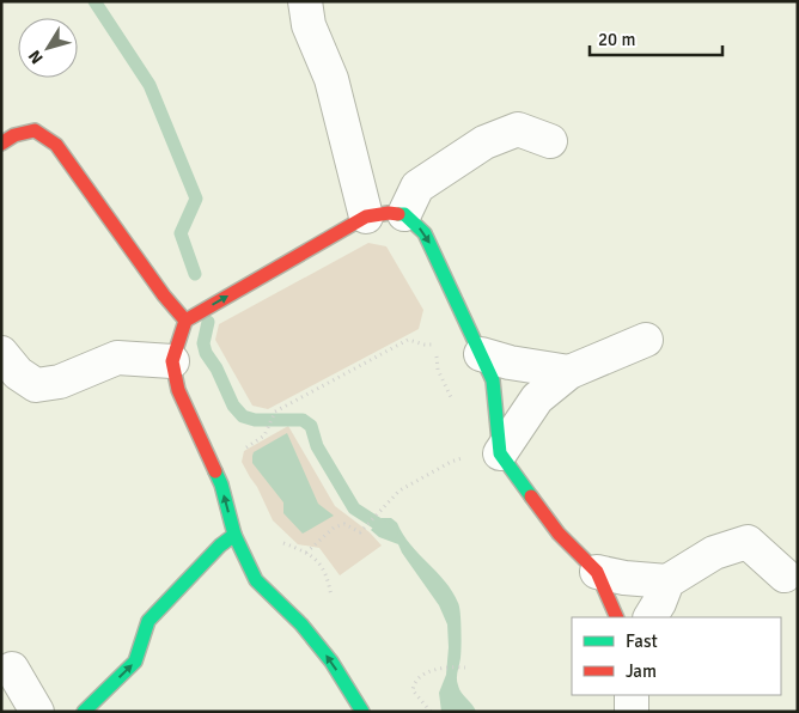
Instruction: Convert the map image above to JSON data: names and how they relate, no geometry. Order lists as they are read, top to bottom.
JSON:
{
  "legend": ["Fast", "Jam"],
  "scale_bar": "20 m",
  "north": "bottom left"
}
